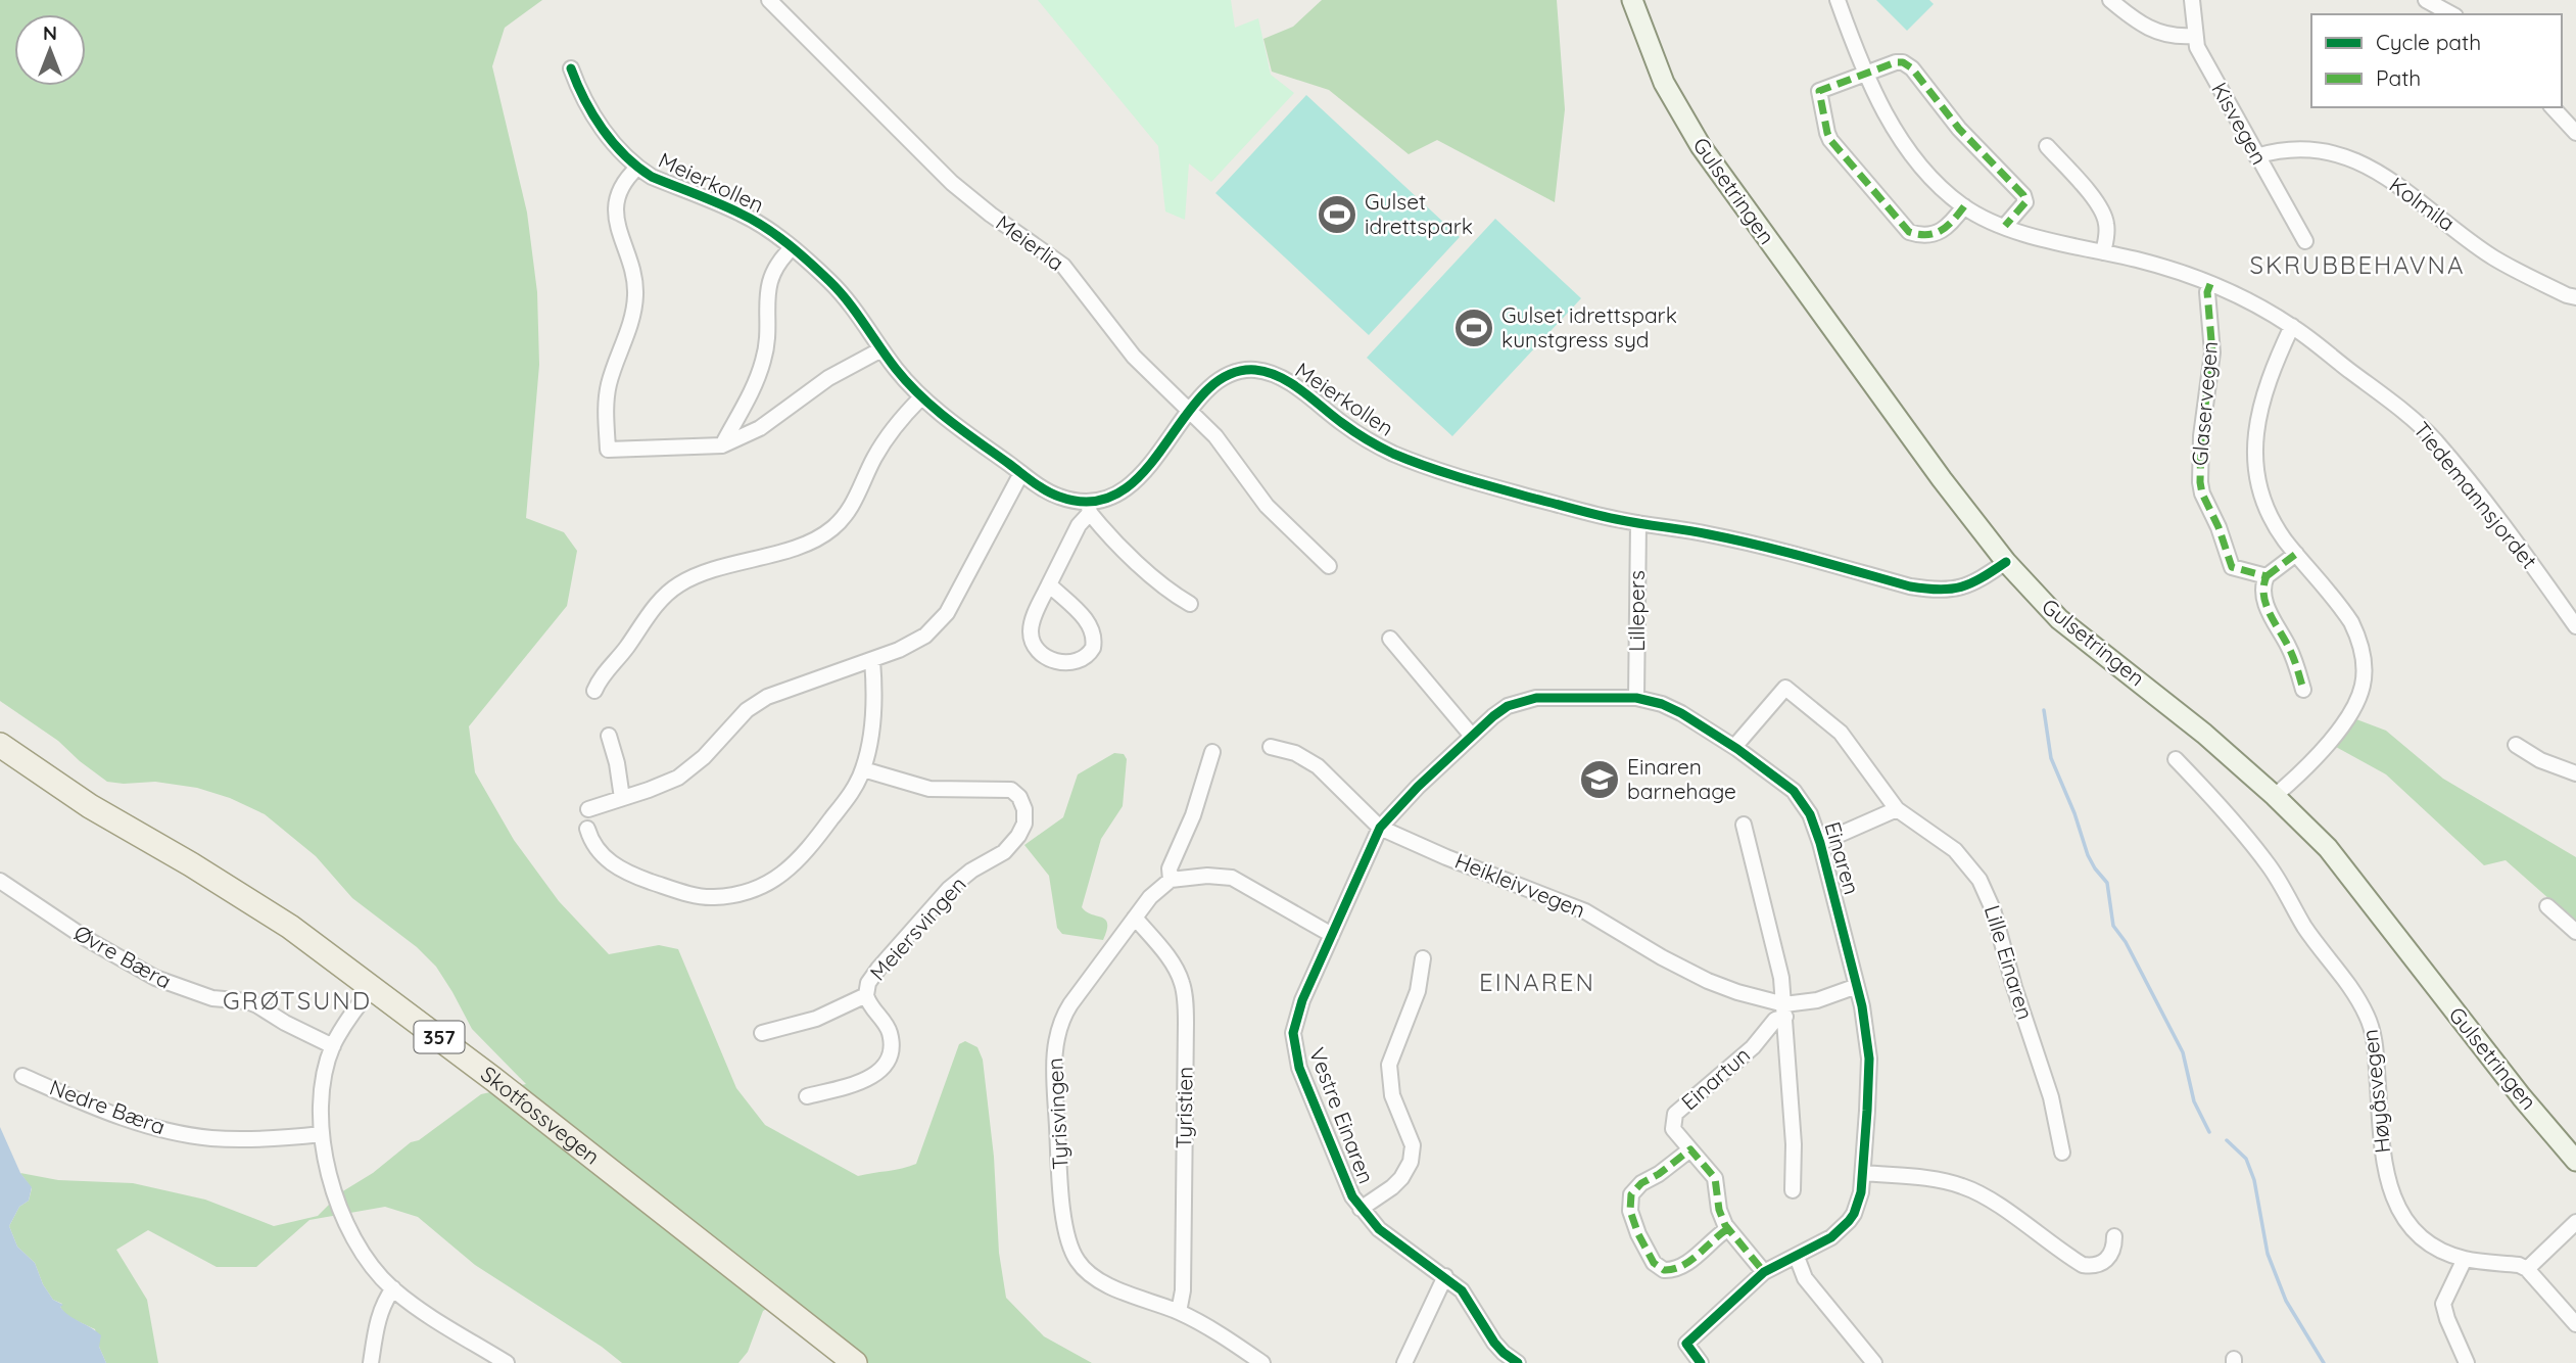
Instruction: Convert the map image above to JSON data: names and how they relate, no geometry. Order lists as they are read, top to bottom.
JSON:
{
  "streets": {
    "main road": ["357", "Skotfossvegen"],
    "street": [
      "Kisvegen",
      "Meierkollen",
      "Gulsetringen",
      "Kolmila",
      "Meierlia",
      "Glaservegen",
      "Tiedemannsjordet",
      "Lillepers",
      "Einaren",
      "Heikleivvegen",
      "Meiersvingen",
      "Øvre Bæra",
      "Lille Einaren",
      "Einartun",
      "Høyåsvegen",
      "Nedre Bæra",
      "Tyristien",
      "Tyrisvingen",
      "Vestre Einaren"
    ]
  },
  "crossings": [
    ["Kisvegen", "Kolmila"],
    ["Meierkollen", "Gulsetringen"],
    ["Meierkollen", "Meierlia"],
    ["Meierkollen", "Lillepers"],
    ["Lillepers", "Einaren"],
    ["Einaren", "Heikleivvegen"],
    ["Einaren", "Lille Einaren"],
    ["Einaren", "Einartun"],
    ["Einaren", "Vestre Einaren"],
    ["Heikleivvegen", "Einartun"],
    ["Heikleivvegen", "Vestre Einaren"],
    ["Tyristien", "Tyrisvingen"]
  ],
  "districts": ["SKRUBBEHAVNA", "EINAREN", "GRØTSUND"],
  "places": {
    "sports": ["Gulset idrettspark", "Gulset idrettspark kunstgress syd"],
    "school or university": ["Einaren barnehage"]
  },
  "legend": ["Cycle path", "Path"],
  "north": "top"
}
